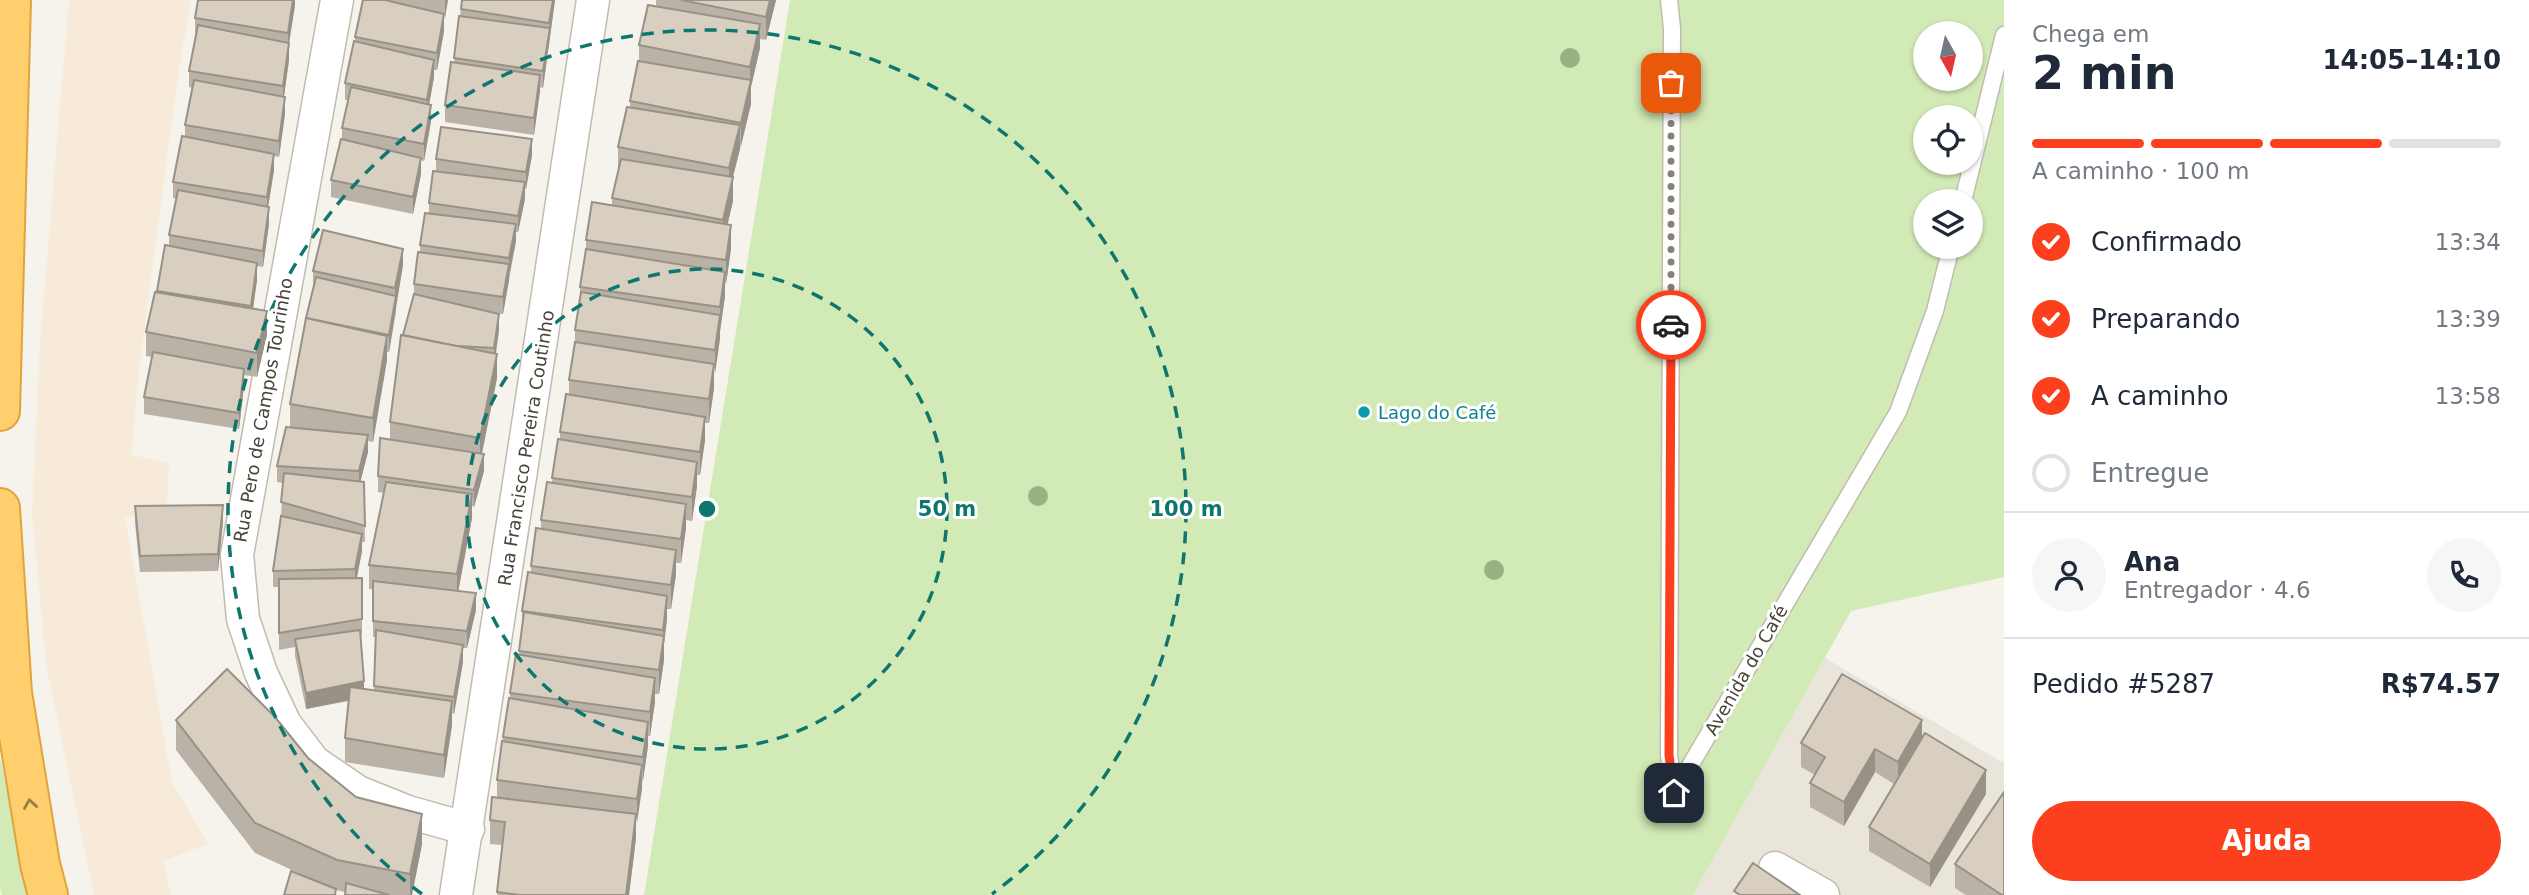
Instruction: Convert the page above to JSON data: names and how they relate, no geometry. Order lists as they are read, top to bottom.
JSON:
{
  "streets": {
    "street": ["Rua Pero de Campos Tourinho", "Rua Francisco Pereira Coutinho"],
    "lane": ["Avenida do Café"]
  },
  "crossings": [
    ["Rua Pero de Campos Tourinho", "Rua Francisco Pereira Coutinho"]
  ],
  "places": ["Lago do Café"],
  "north": "bottom",
  "page": {
    "heading": ["2 min", "Chega em", "14:05–14:10"],
    "panel": [
      "Ana",
      "Entregador · 4.6",
      "Pedido #5287",
      "R$74.57"
    ],
    "bar": "A caminho · 100 m",
    "list": [
      ["Confirmado", "13:34"],
      ["Preparando", "13:39"],
      ["A caminho", "13:58"],
      "Entregue"
    ],
    "buttons": "Ajuda"
  },
  "rings": ["50 m", "100 m"]
}
